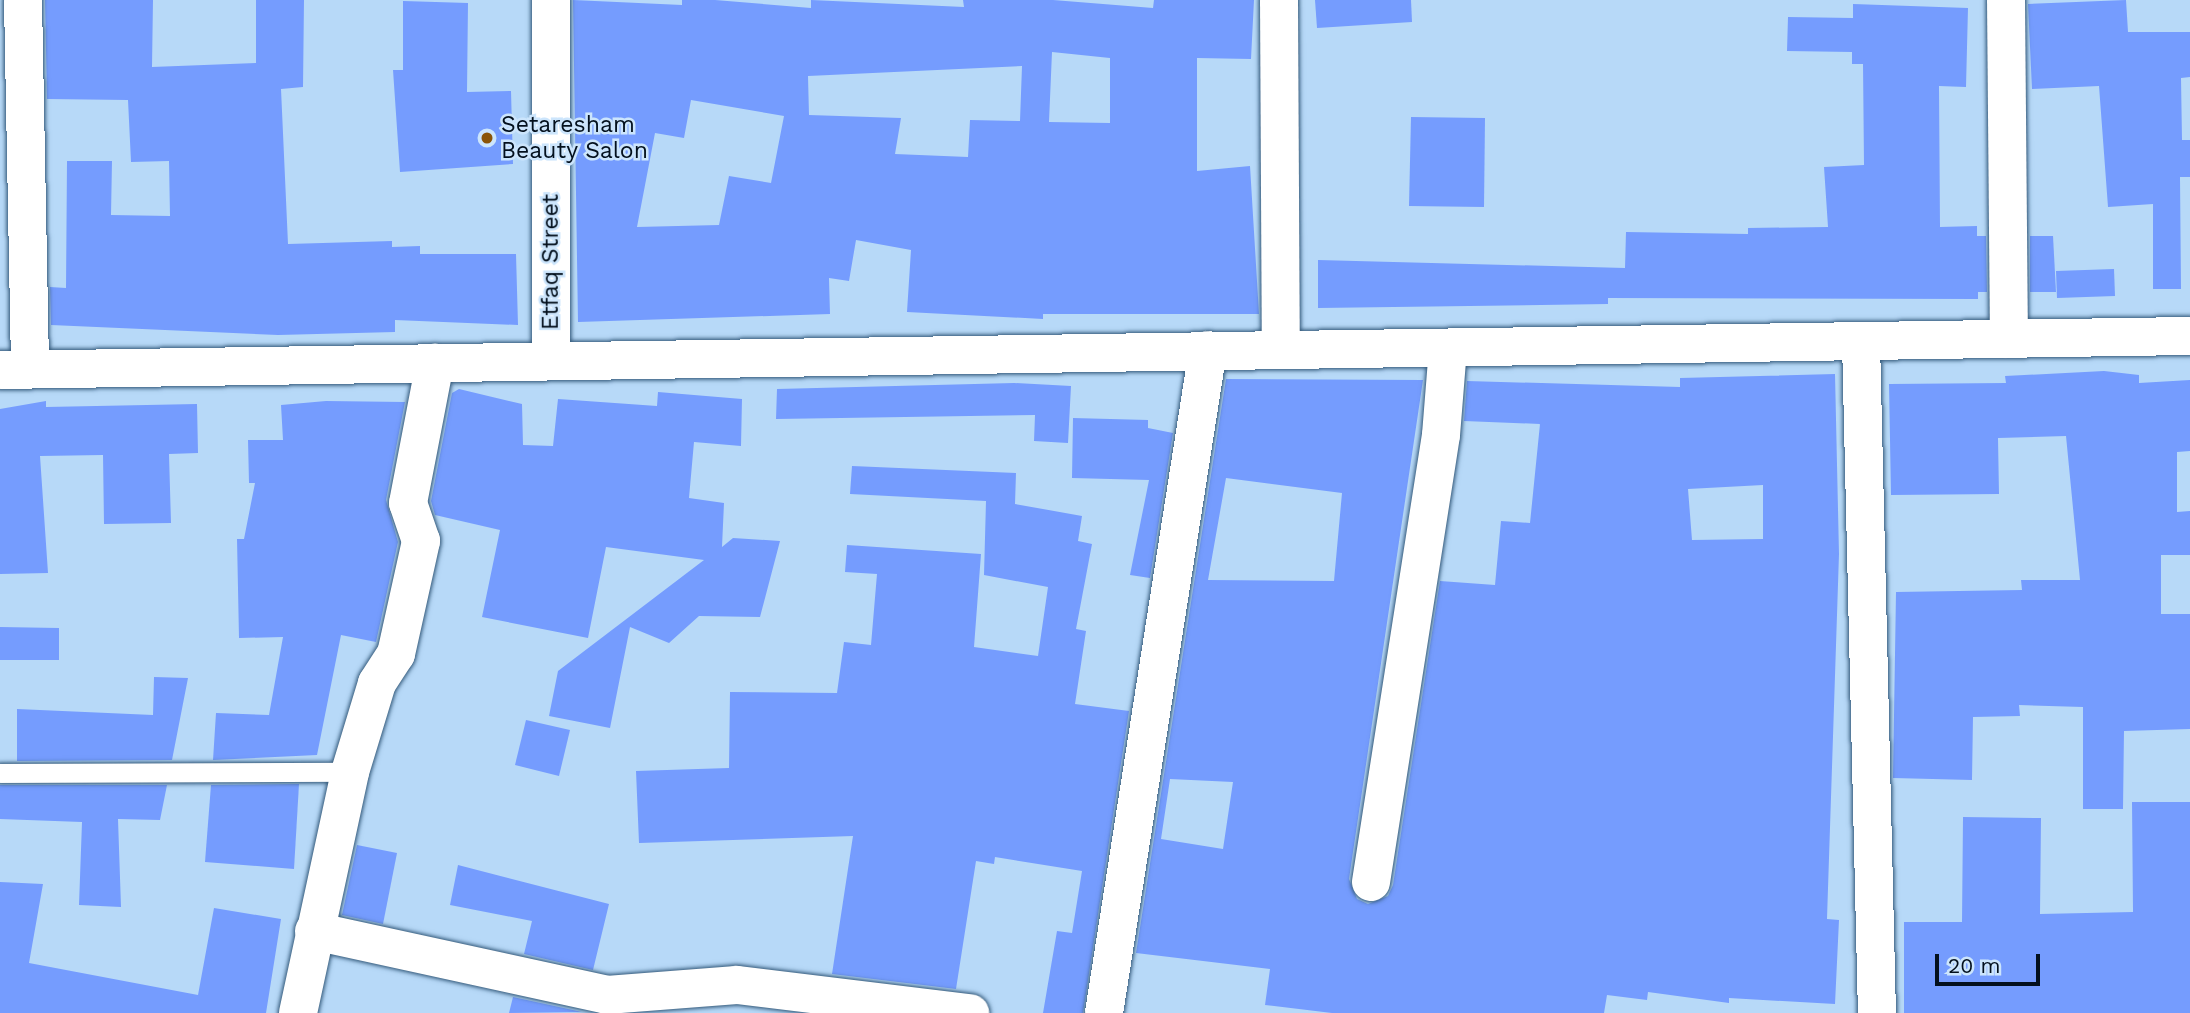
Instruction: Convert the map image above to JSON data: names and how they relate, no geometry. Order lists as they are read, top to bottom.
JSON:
{
  "streets": {
    "street": ["Etfaq Street"]
  },
  "places": ["Setaresham Beauty Salon"],
  "scale_bar": "20 m"
}
